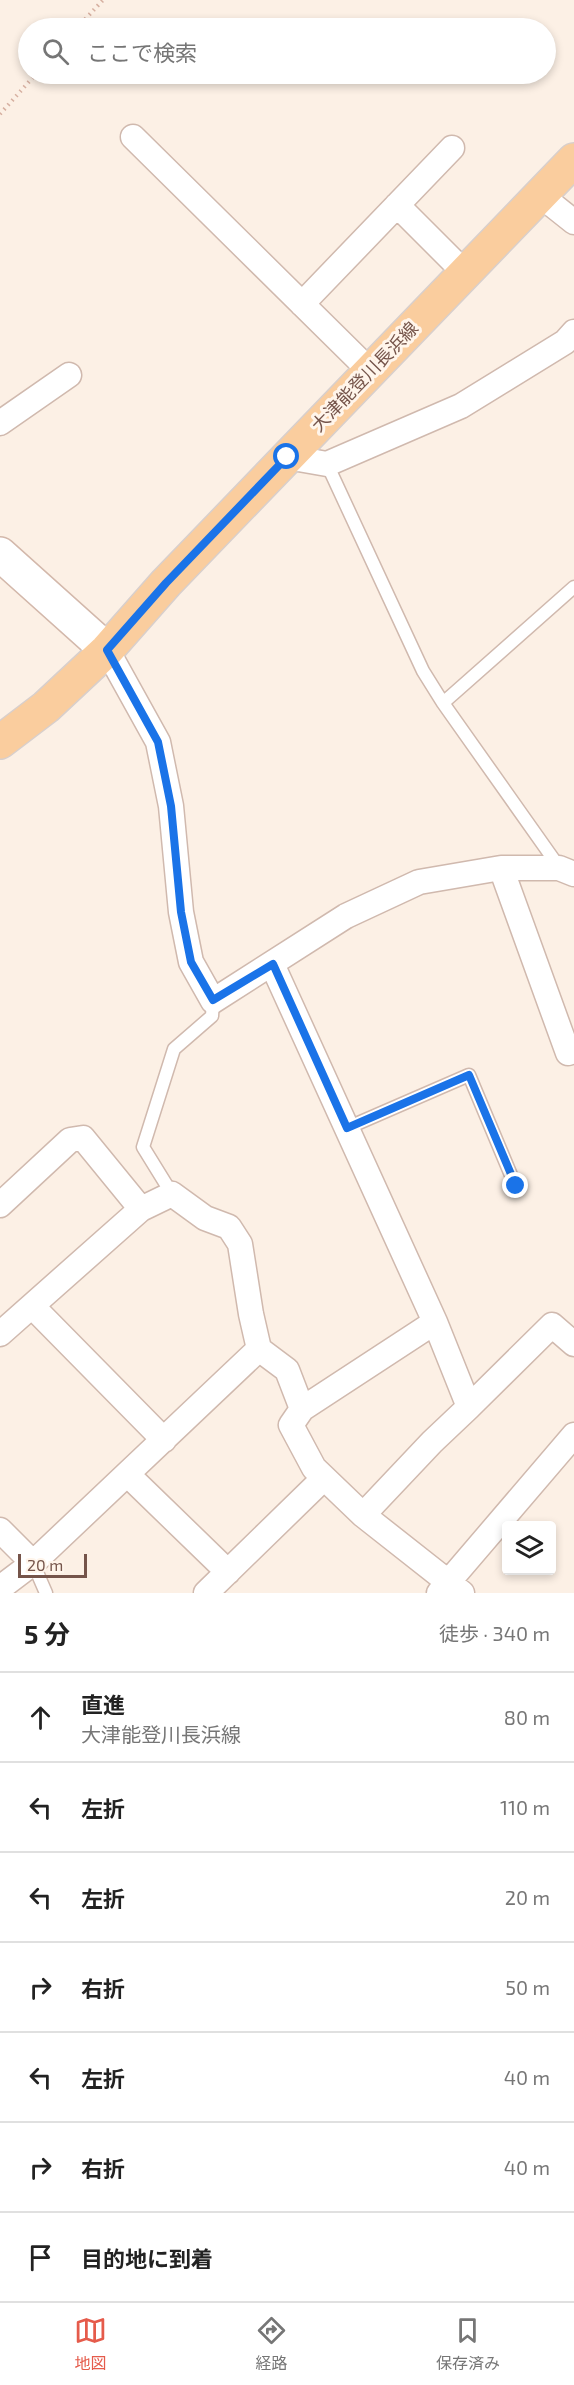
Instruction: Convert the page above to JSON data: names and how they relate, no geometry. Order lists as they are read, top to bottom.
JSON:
{
  "streets": {
    "main road": ["大津能登川長浜線"]
  },
  "scale_bar": "20 m",
  "page": {
    "search": "ここで検索",
    "scale": "20 m",
    "heading": ["5 分", "徒歩 · 340 m"],
    "list": [
      ["直進", "大津能登川長浜線", "80 m"],
      ["左折", "110 m"],
      ["左折", "20 m"],
      ["右折", "50 m"],
      ["左折", "40 m"],
      ["右折", "40 m"],
      "目的地に到着"
    ],
    "nav": ["地図", "経路", "保存済み"]
  }
}
